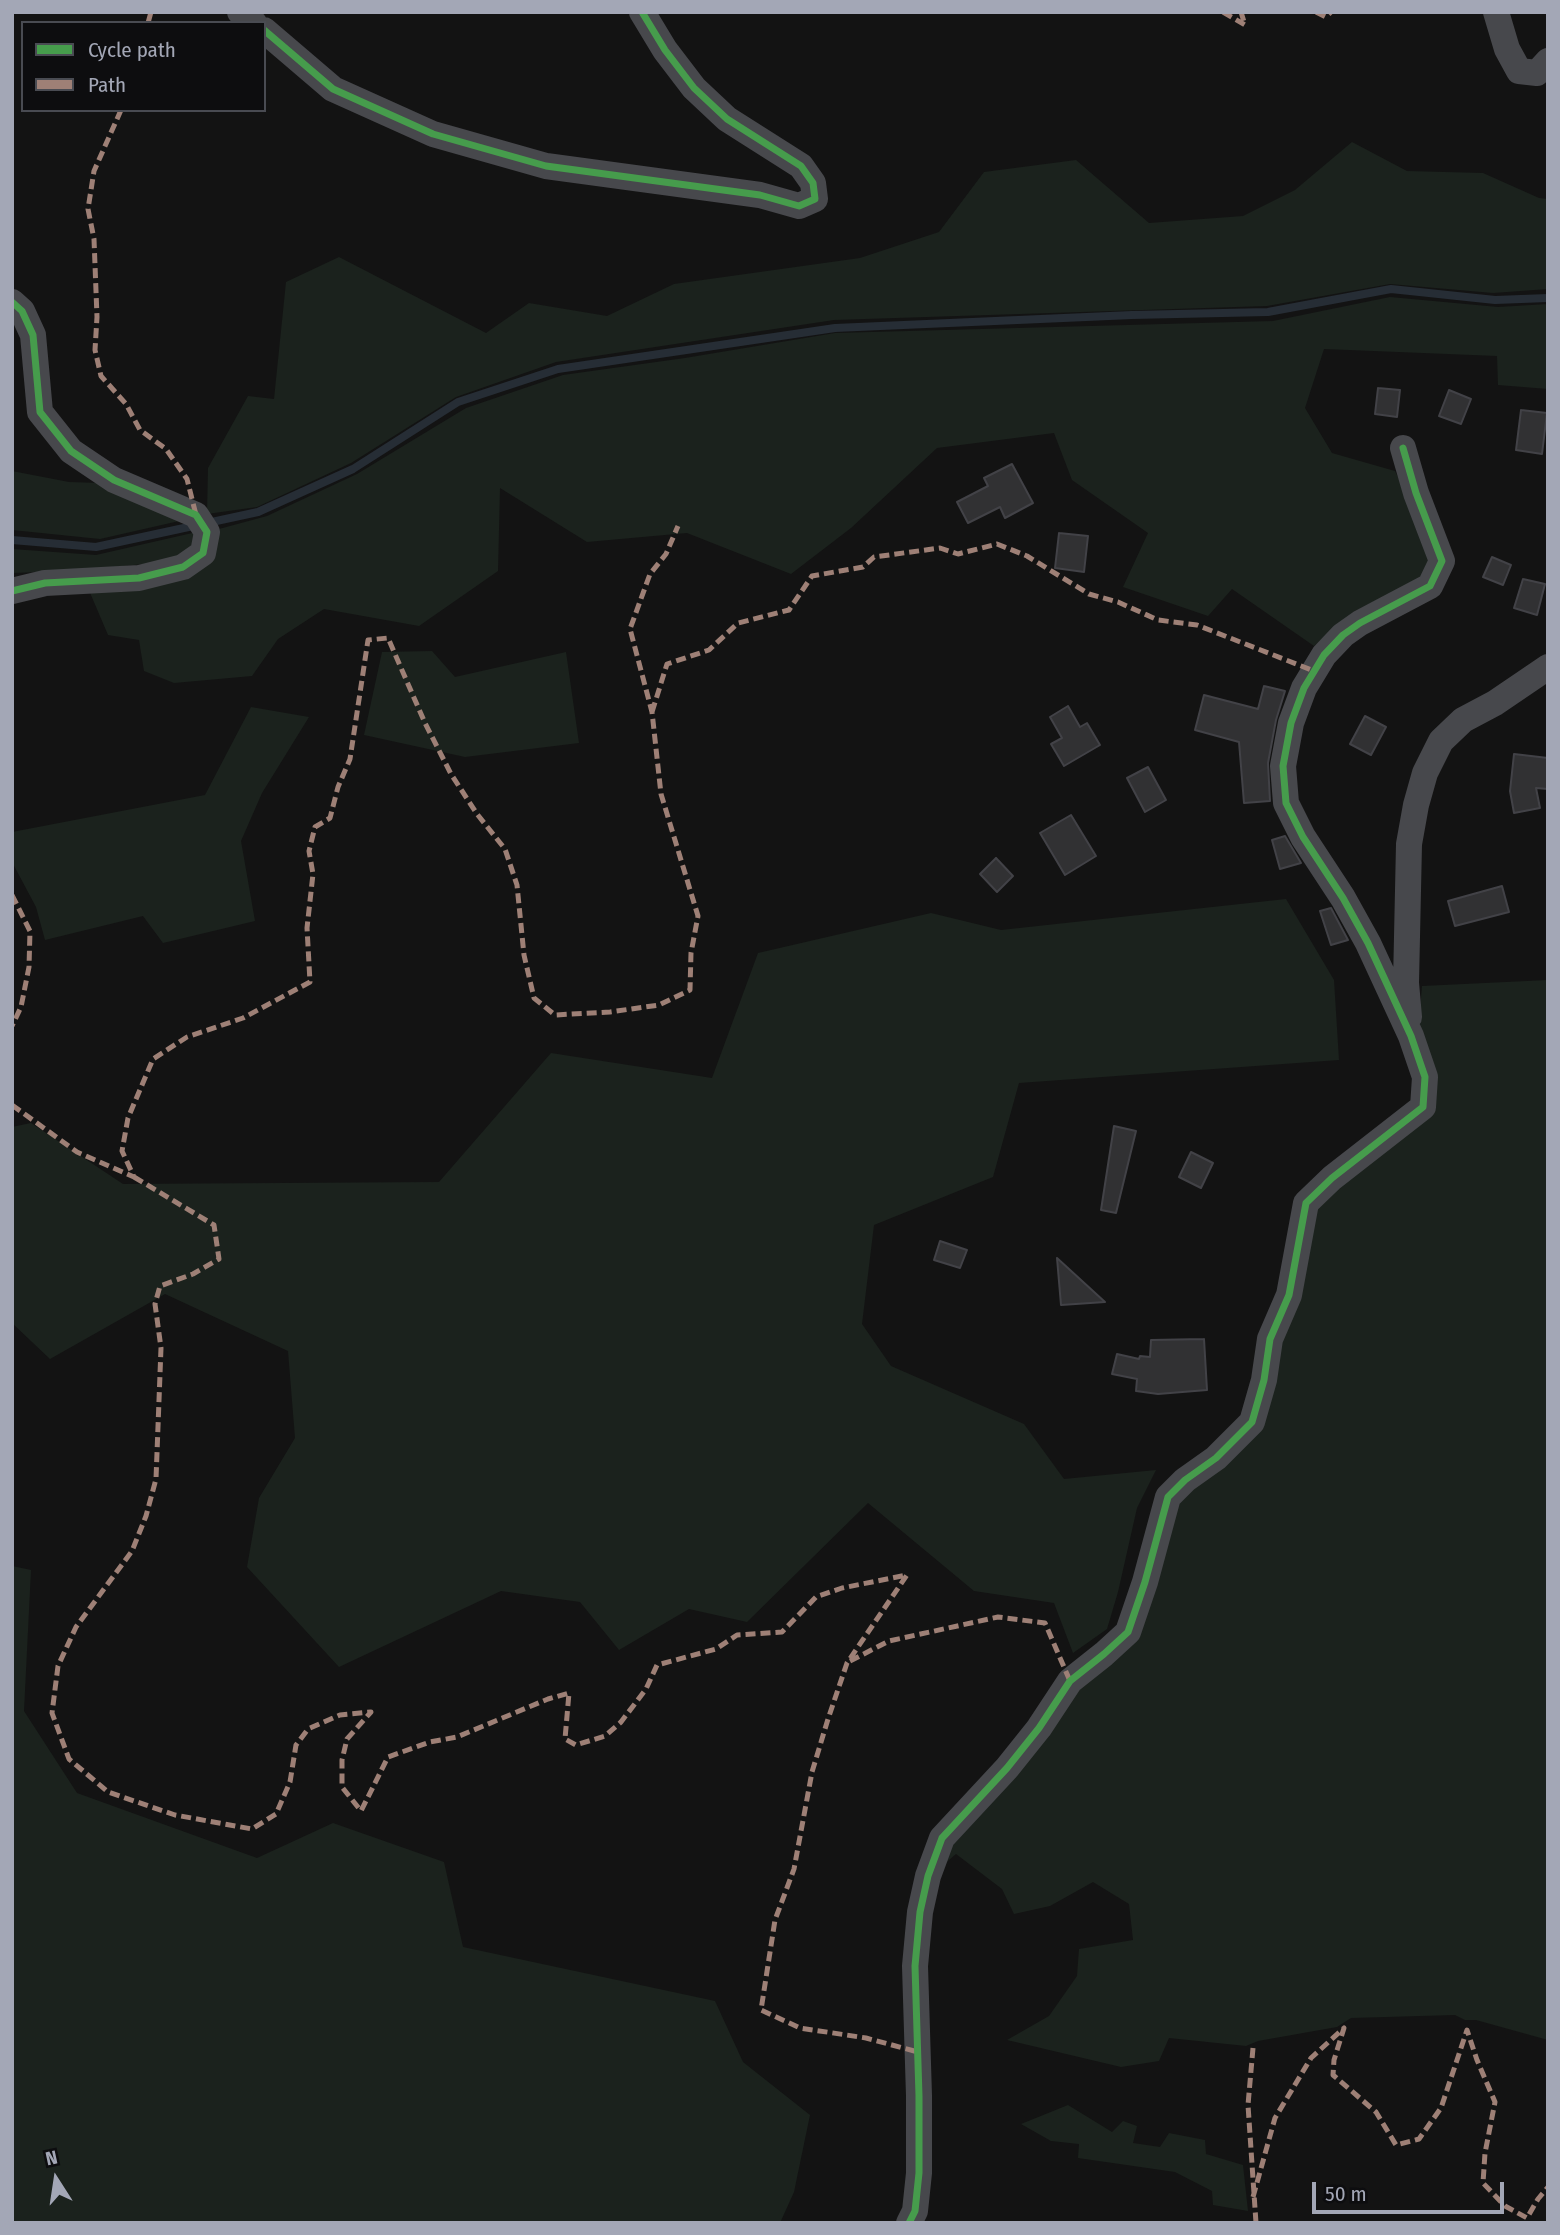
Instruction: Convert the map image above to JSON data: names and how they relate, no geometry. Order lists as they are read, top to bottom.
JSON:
{
  "legend": ["Cycle path", "Path"],
  "scale_bar": "50 m",
  "north": "top"
}
